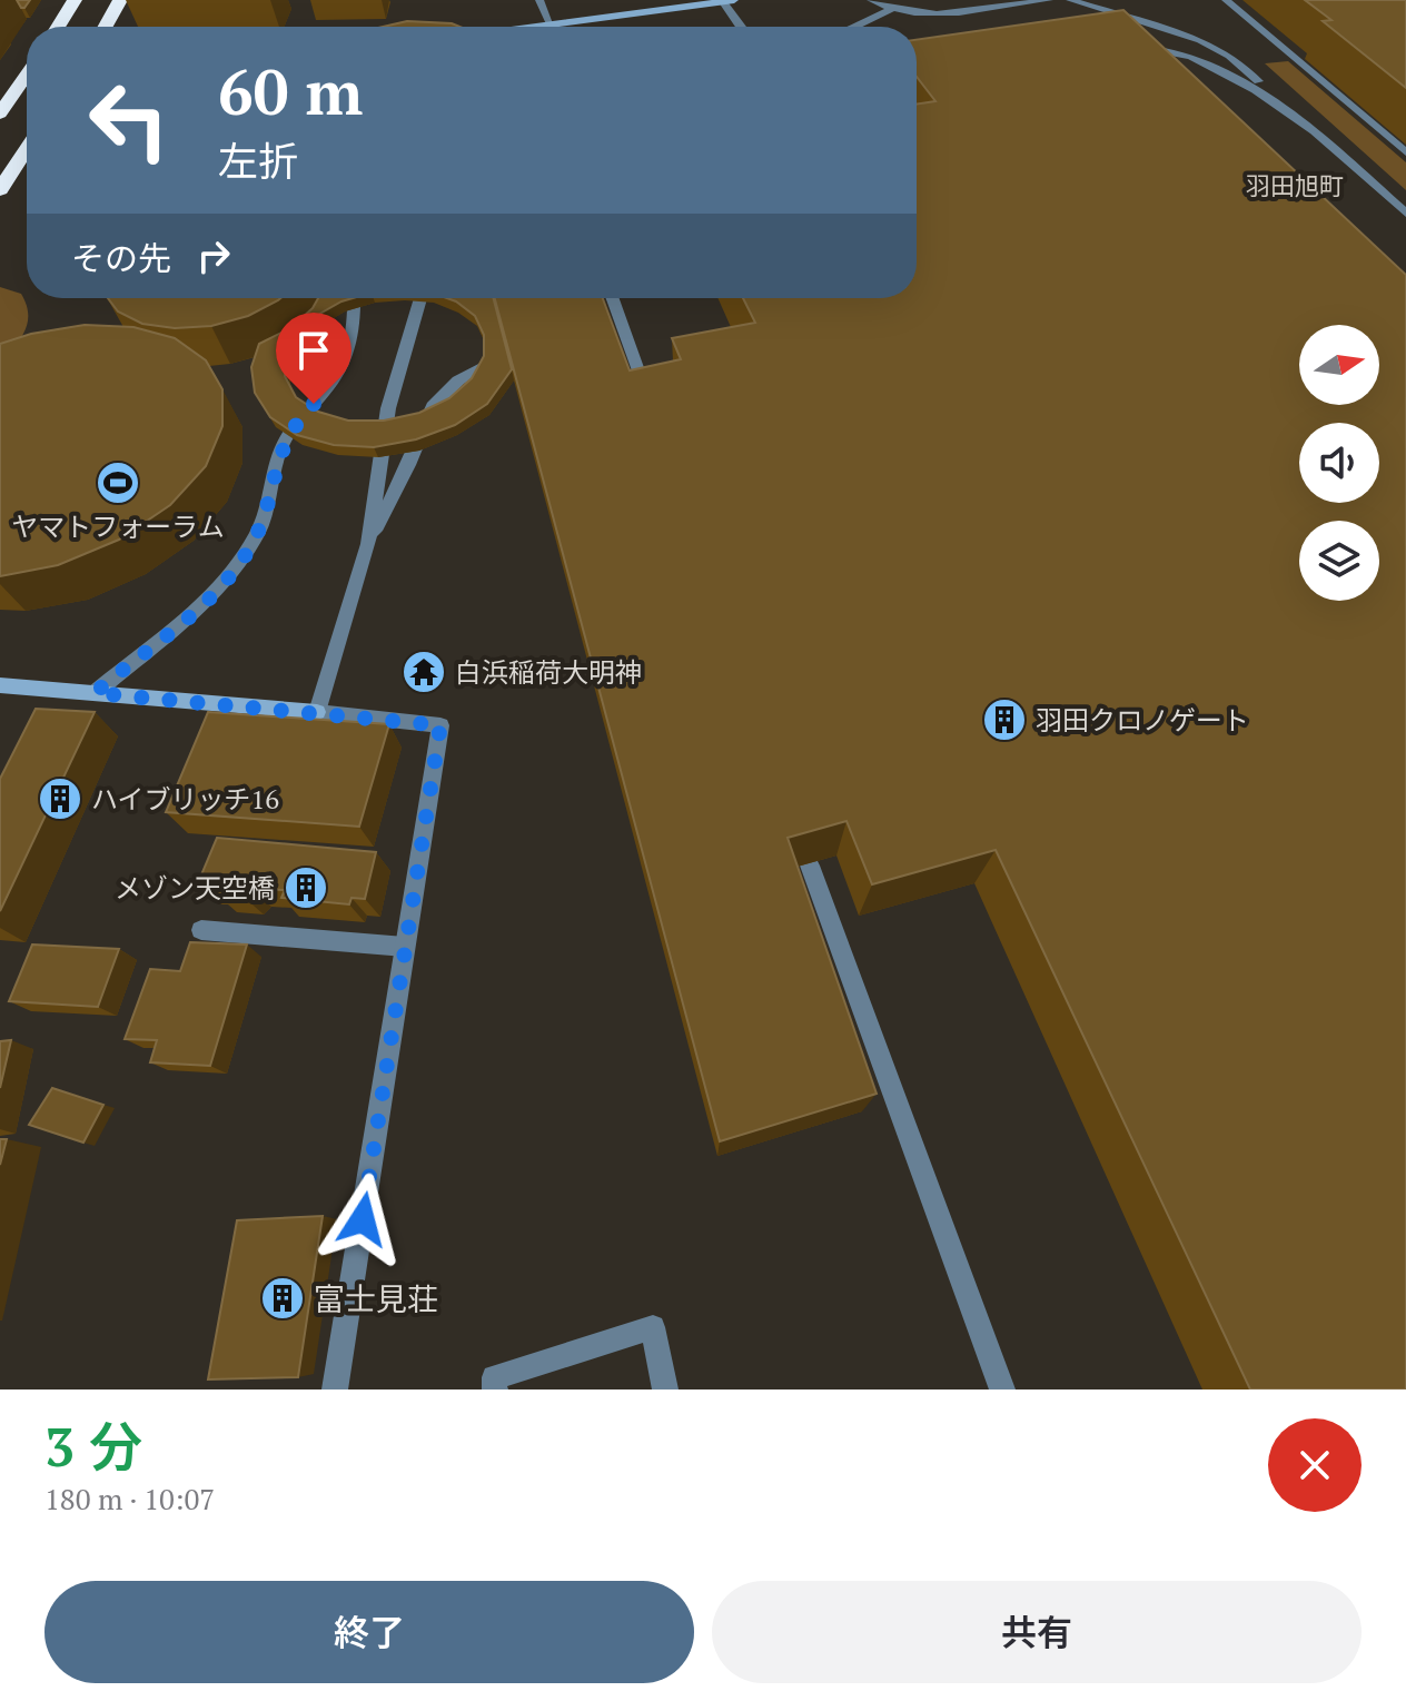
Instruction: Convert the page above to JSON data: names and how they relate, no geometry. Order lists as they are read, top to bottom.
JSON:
{
  "districts": ["羽田旭町"],
  "places": {
    "sports": ["ヤマトフォーラム"],
    "temple": ["白浜稲荷大明神"],
    "building": [
      "羽田クロノゲート",
      "ハイブリッチ16",
      "メゾン天空橋",
      "富士見荘"
    ]
  },
  "north": "right",
  "page": {
    "turn": ["60 m", "左折"],
    "then": "その先",
    "heading": ["3 分", "180 m · 10:07"],
    "buttons": ["終了", "共有"]
  }
}
